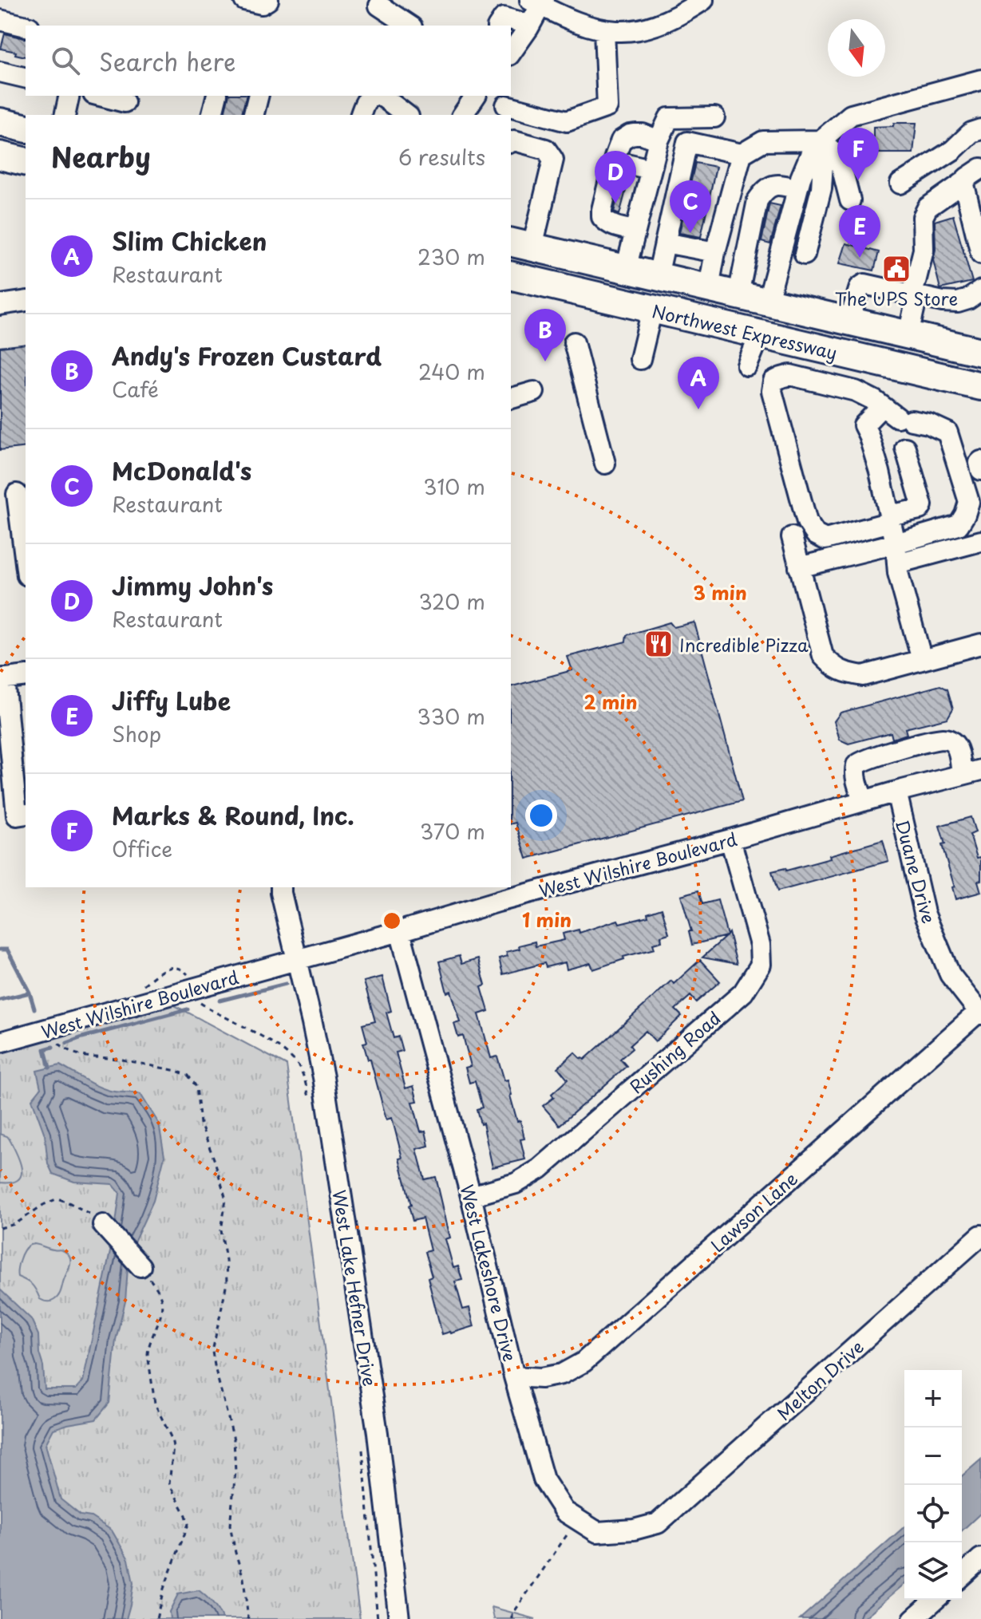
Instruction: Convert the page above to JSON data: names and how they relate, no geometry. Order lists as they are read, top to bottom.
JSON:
{
  "streets": {
    "highway": ["Northwest Expressway"],
    "street": [
      "West Wilshire Boulevard",
      "Duane Drive",
      "Rushing Road",
      "Lawson Lane",
      "West Lakeshore Drive",
      "West Lake Hefner Drive",
      "Melton Drive"
    ]
  },
  "crossings": [
    ["West Wilshire Boulevard", "Duane Drive"],
    ["West Wilshire Boulevard", "Rushing Road"],
    ["West Wilshire Boulevard", "West Lakeshore Drive"],
    ["West Wilshire Boulevard", "West Lake Hefner Drive"],
    ["Duane Drive", "Lawson Lane"],
    ["Rushing Road", "West Lakeshore Drive"],
    ["Lawson Lane", "West Lakeshore Drive"],
    ["West Lakeshore Drive", "Melton Drive"]
  ],
  "places": {
    "public building": ["The UPS Store"],
    "restaurant": ["Incredible Pizza"]
  },
  "north": "bottom",
  "page": {
    "search": "Search here",
    "heading": ["Nearby", "6 results"],
    "pins": [
      "F",
      "D",
      "C",
      "E",
      "B",
      "A"
    ],
    "list": [
      {
        "mark": "A",
        "name": "Slim Chicken",
        "note": "Restaurant",
        "value": "230 m"
      },
      {
        "mark": "B",
        "name": "Andy's Frozen Custard",
        "note": "Café",
        "value": "240 m"
      },
      {
        "mark": "C",
        "name": "McDonald's",
        "note": "Restaurant",
        "value": "310 m"
      },
      {
        "mark": "D",
        "name": "Jimmy John's",
        "note": "Restaurant",
        "value": "320 m"
      },
      {
        "mark": "E",
        "name": "Jiffy Lube",
        "note": "Shop",
        "value": "330 m"
      },
      {
        "mark": "F",
        "name": "Marks & Round, Inc.",
        "note": "Office",
        "value": "370 m"
      }
    ],
    "map_buttons": ["+", "−"]
  },
  "rings": ["3 min", "2 min", "1 min"]
}
